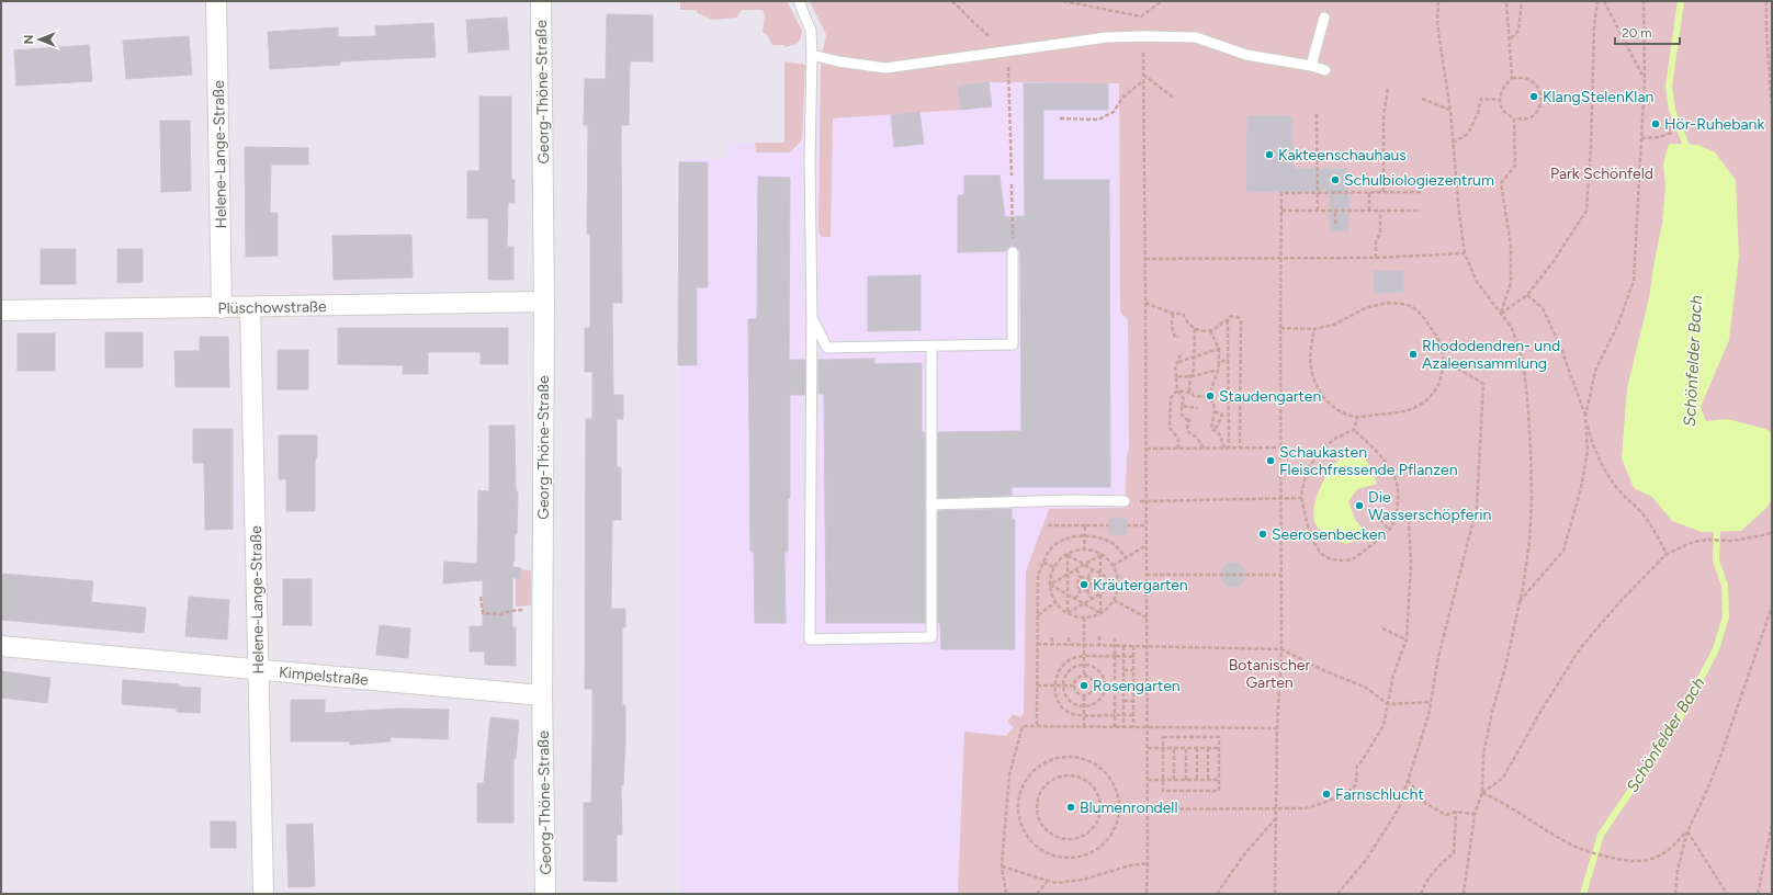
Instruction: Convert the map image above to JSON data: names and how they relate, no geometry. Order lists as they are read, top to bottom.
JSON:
{
  "streets": {
    "street": [
      "Georg-Thöne-Straße",
      "Helene-Lange-Straße",
      "Plüschowstraße",
      "Kimpelstraße"
    ]
  },
  "crossings": [
    ["Georg-Thöne-Straße", "Plüschowstraße"],
    ["Georg-Thöne-Straße", "Kimpelstraße"],
    ["Helene-Lange-Straße", "Plüschowstraße"],
    ["Helene-Lange-Straße", "Kimpelstraße"]
  ],
  "water": ["Schönfelder Bach"],
  "parks": ["Park Schönfeld", "Botanischer Garten"],
  "places": [
    "KlangStelenKlan",
    "Hör-Ruhebank",
    "Kakteenschauhaus",
    "Schulbiologiezentrum",
    "Rhododendren- und Azaleensammlung",
    "Staudengarten",
    "Schaukasten Fleischfressende Pflanzen",
    "Die Wasserschöpferin",
    "Seerosenbecken",
    "Kräutergarten",
    "Rosengarten",
    "Farnschlucht",
    "Blumenrondell"
  ],
  "scale_bar": "20 m",
  "north": "left"
}
